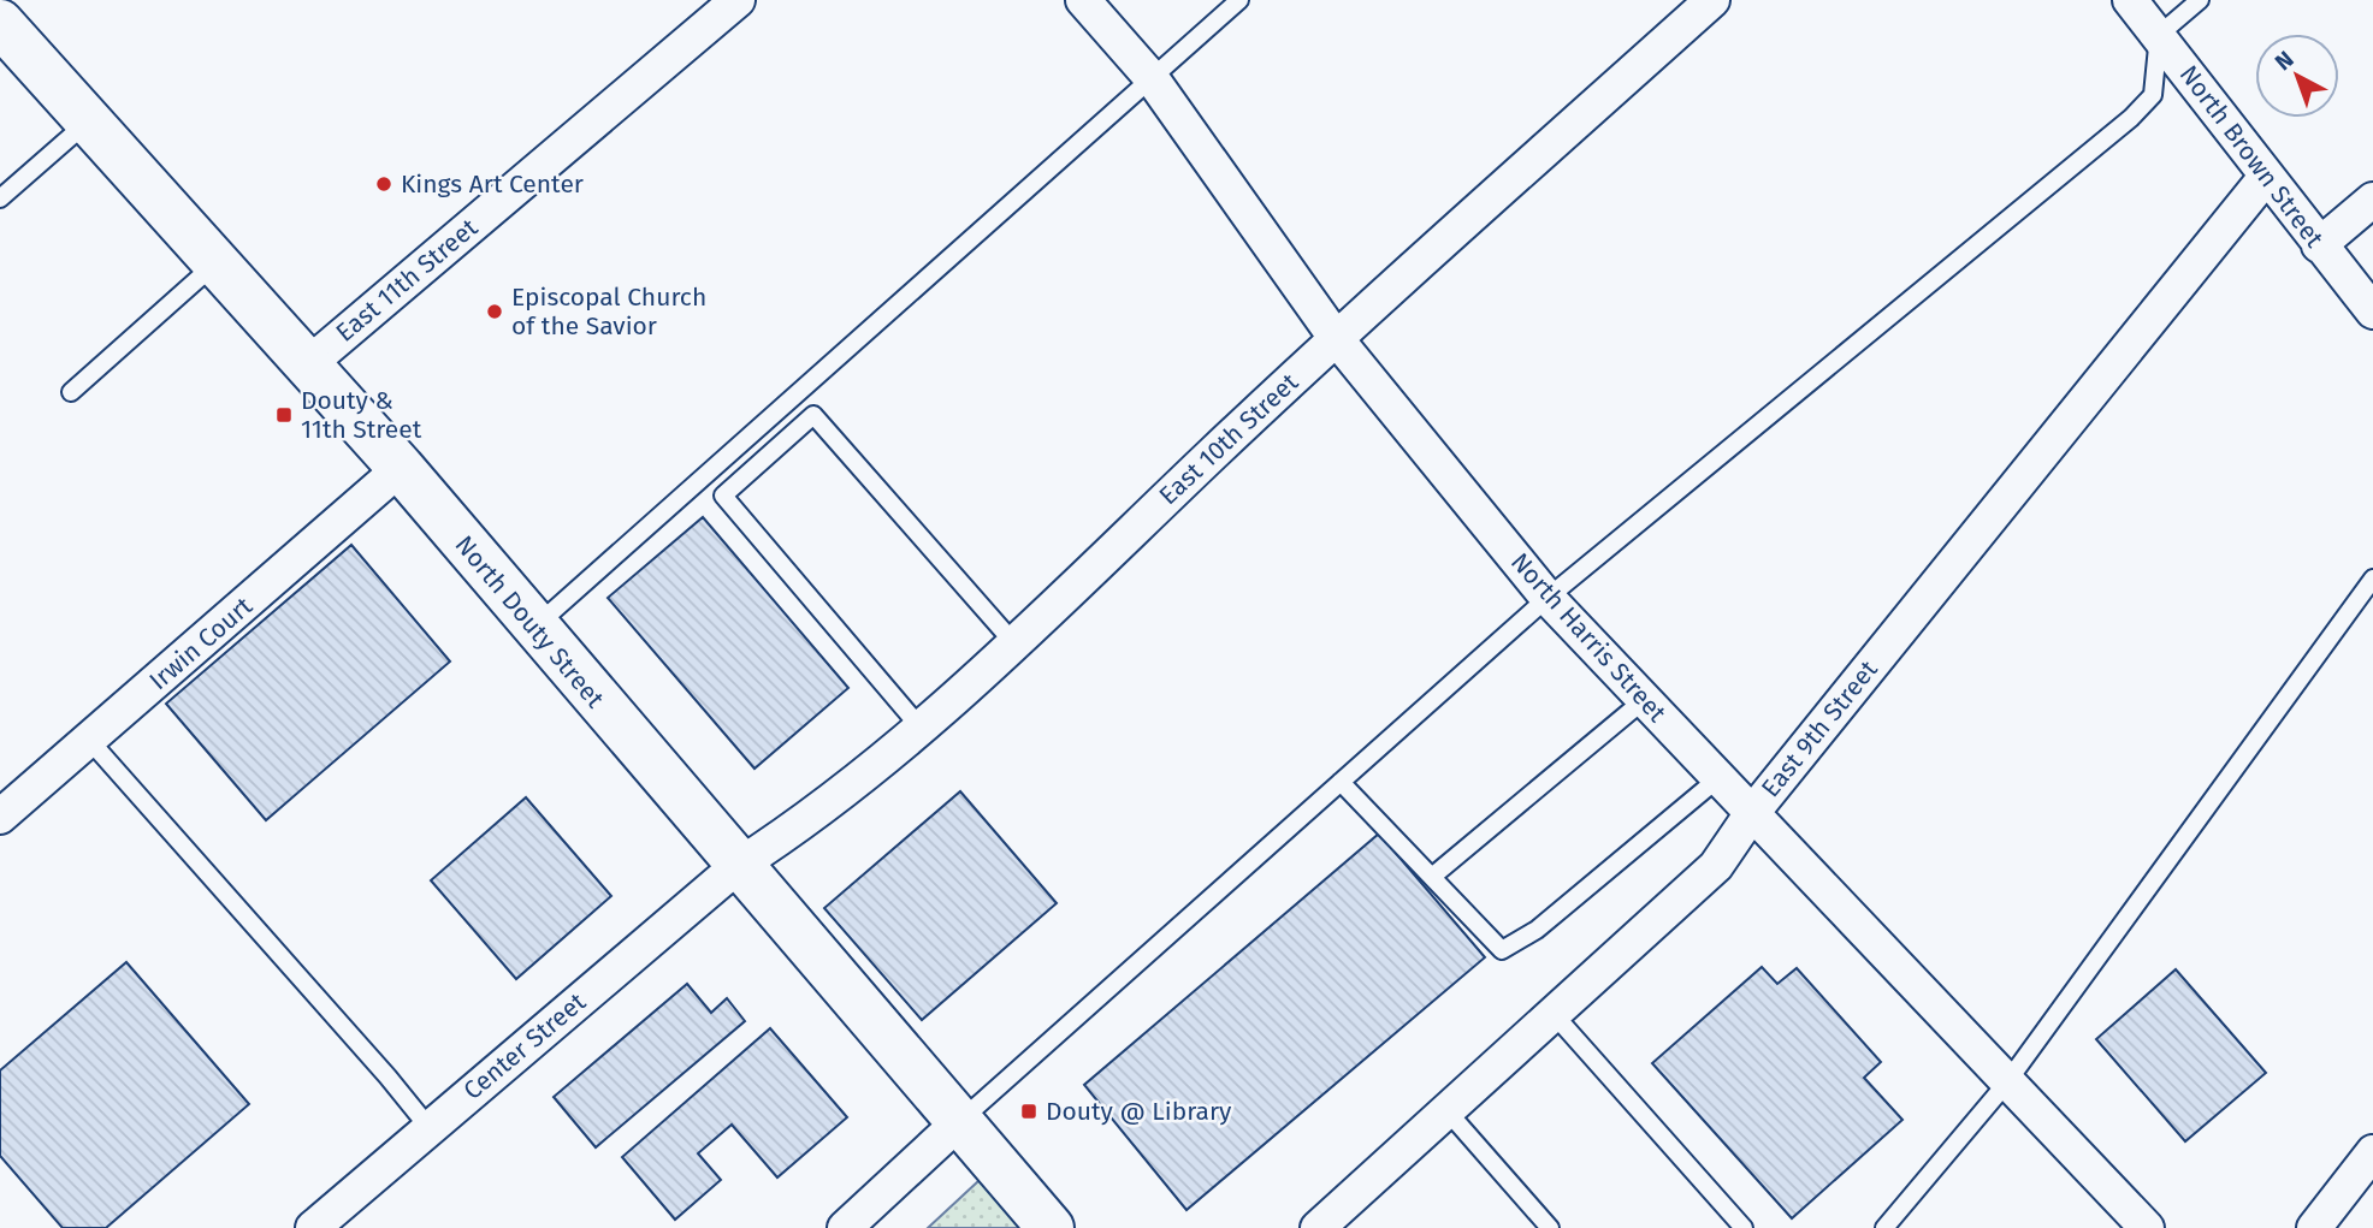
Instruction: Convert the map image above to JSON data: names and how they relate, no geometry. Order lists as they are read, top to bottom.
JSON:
{
  "streets": {
    "street": [
      "North Brown Street",
      "East 11th Street",
      "East 10th Street",
      "North Douty Street",
      "North Harris Street",
      "Irwin Court",
      "East 9th Street",
      "Center Street"
    ]
  },
  "crossings": [
    ["North Brown Street", "East 9th Street"],
    ["East 11th Street", "North Douty Street"],
    ["East 10th Street", "North Douty Street"],
    ["East 10th Street", "North Harris Street"],
    ["East 10th Street", "Center Street"],
    ["North Douty Street", "Irwin Court"],
    ["North Douty Street", "Center Street"],
    ["North Harris Street", "East 9th Street"]
  ],
  "places": {
    "other": ["Kings Art Center", "Episcopal Church of the Savior"],
    "transit": ["Douty & 11th Street", "Douty @ Library"]
  },
  "north": "top left"
}
